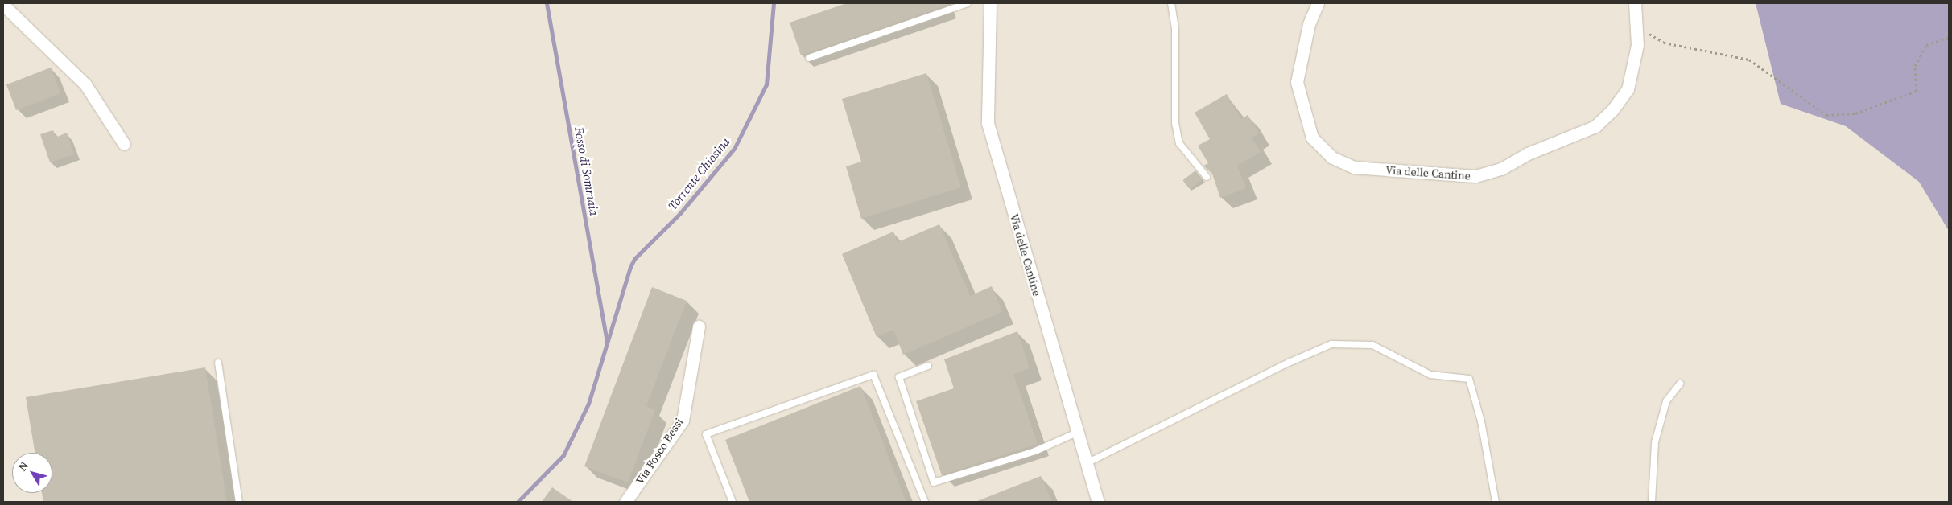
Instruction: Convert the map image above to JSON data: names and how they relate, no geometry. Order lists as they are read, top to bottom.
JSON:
{
  "streets": {
    "street": ["Via delle Cantine", "Via Fosco Bessi"]
  },
  "water": ["Fosso di Sommaia", "Torrente Chiosina"],
  "north": "top left"
}
